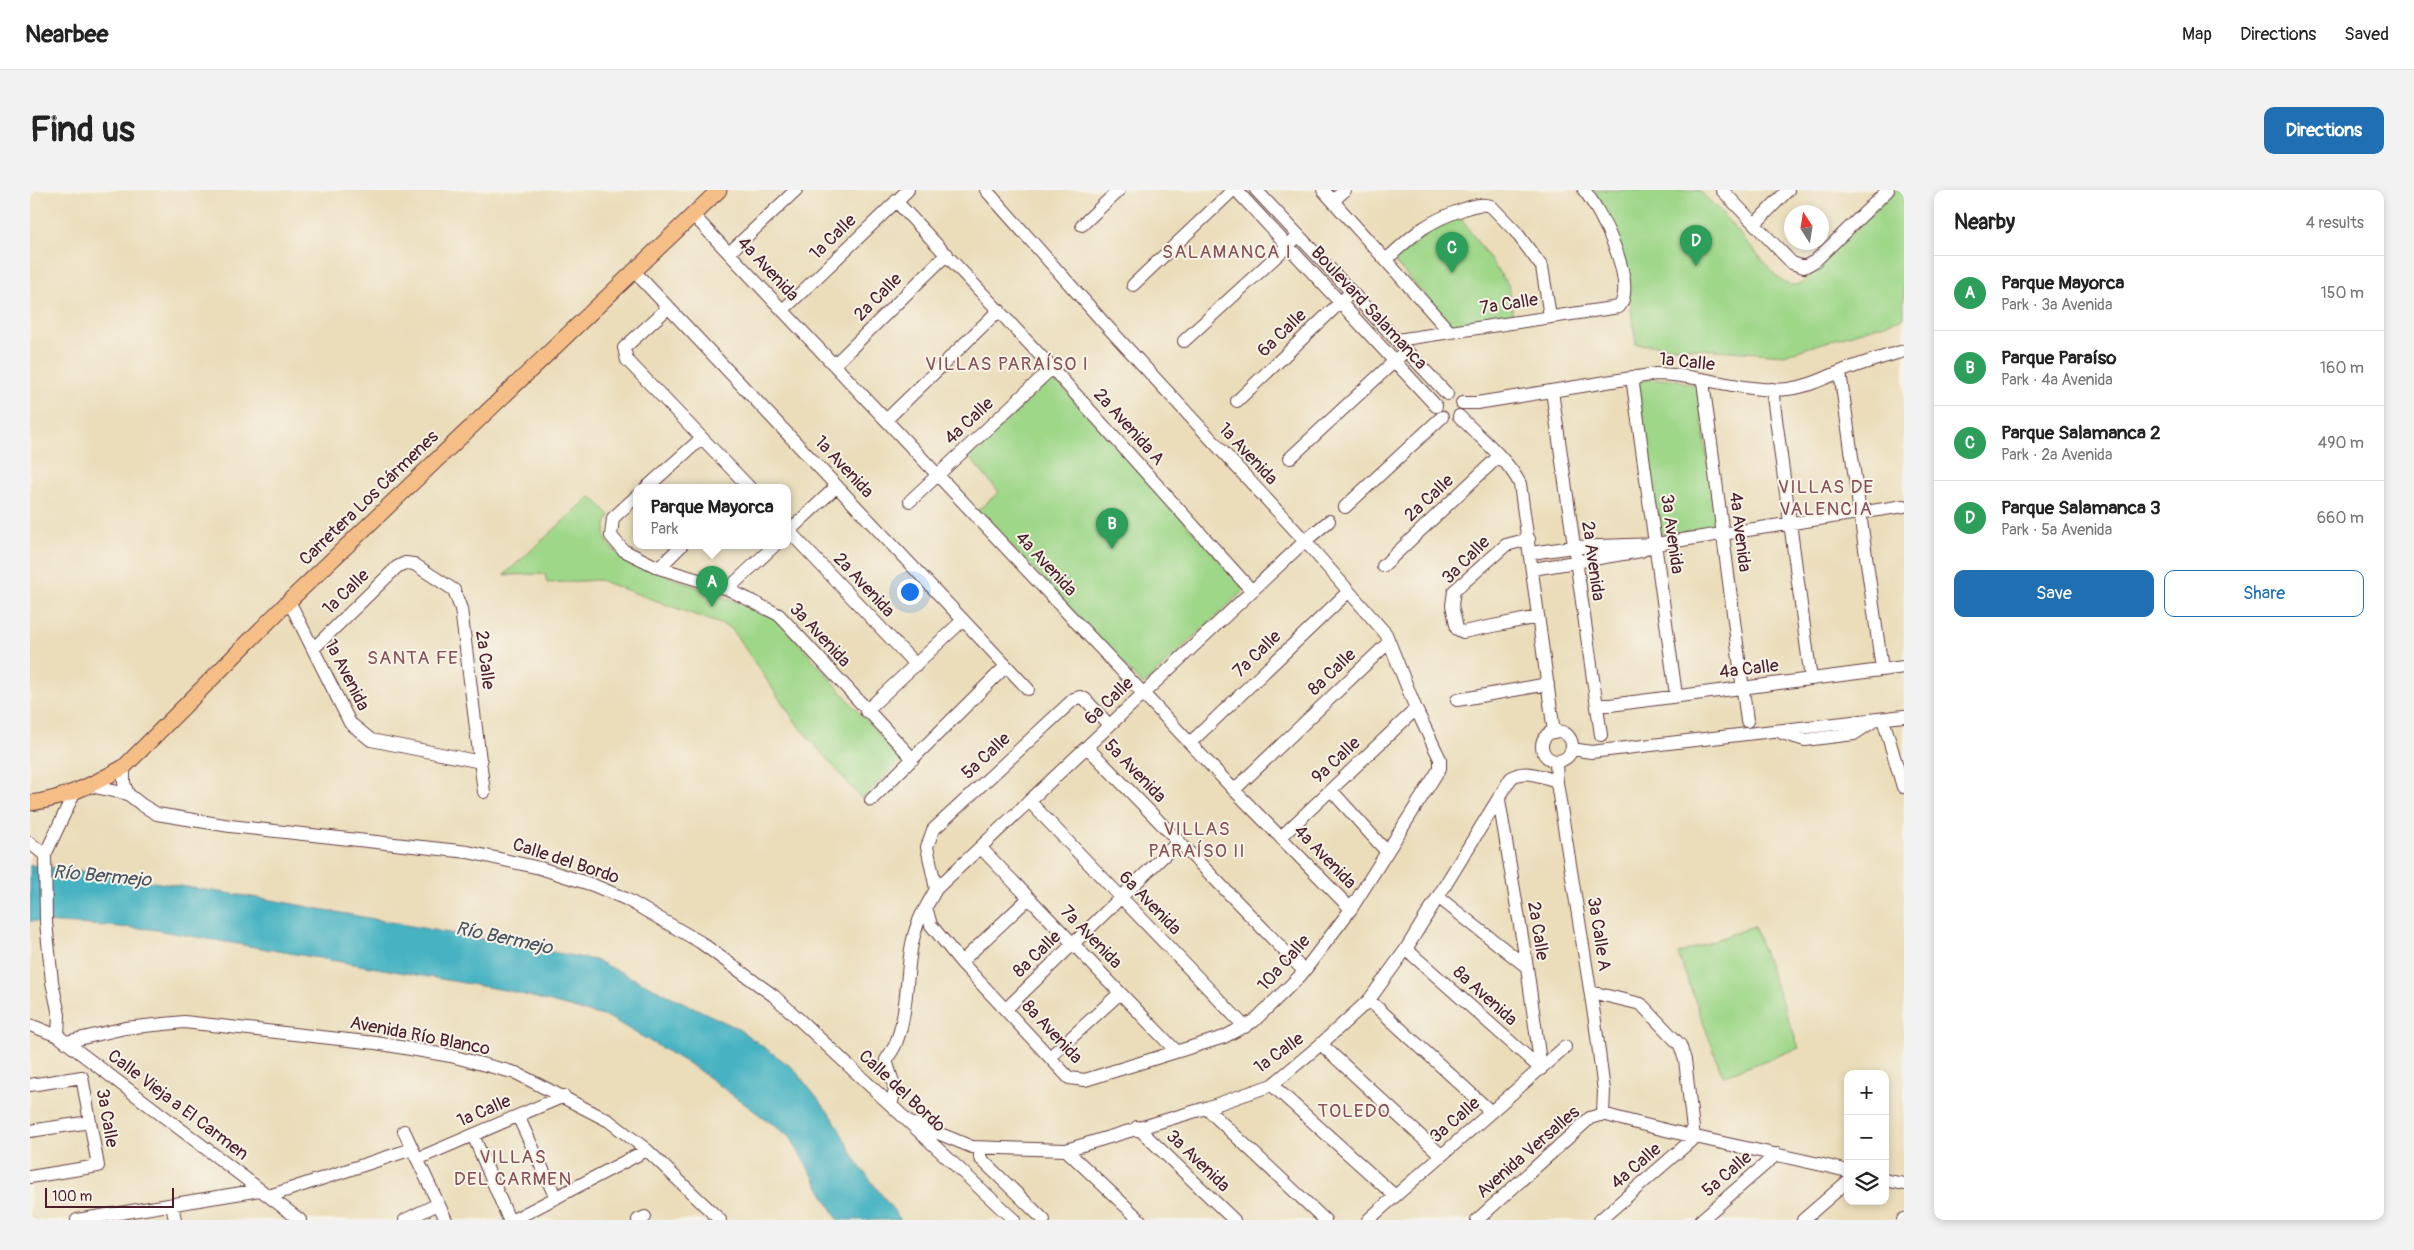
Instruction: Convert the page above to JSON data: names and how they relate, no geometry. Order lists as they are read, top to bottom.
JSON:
{
  "streets": {
    "main road": ["Carretera Los Cármenes"],
    "street": [
      "1a Calle",
      "4a Avenida",
      "2a Calle",
      "7a Calle",
      "Boulevard Salamanca",
      "6a Calle",
      "4a Calle",
      "2a Avenida A",
      "1a Avenida",
      "3a Avenida",
      "3a Calle",
      "2a Avenida",
      "8a Calle",
      "5a Calle",
      "9a Calle",
      "5a Avenida",
      "Calle del Bordo",
      "6a Avenida",
      "3a Calle A",
      "7a Avenida",
      "10a Calle",
      "8a Avenida",
      "Avenida Río Blanco",
      "Calle Vieja a El Carmen",
      "Avenida Versalles"
    ]
  },
  "crossings": [
    ["1a Calle", "4a Avenida"],
    ["1a Calle", "2a Calle"],
    ["1a Calle", "Boulevard Salamanca"],
    ["1a Calle", "2a Avenida A"],
    ["1a Calle", "1a Avenida"],
    ["1a Calle", "3a Avenida"],
    ["1a Calle", "2a Avenida"],
    ["1a Calle", "Calle del Bordo"],
    ["1a Calle", "3a Calle A"],
    ["1a Calle", "8a Avenida"],
    ["1a Calle", "Avenida Río Blanco"],
    ["1a Calle", "Calle Vieja a El Carmen"],
    ["4a Avenida", "2a Calle"],
    ["4a Avenida", "7a Calle"],
    ["4a Avenida", "6a Calle"],
    ["4a Avenida", "4a Calle"],
    ["4a Avenida", "Carretera Los Cármenes"],
    ["4a Avenida", "8a Calle"],
    ["4a Avenida", "9a Calle"],
    ["4a Avenida", "10a Calle"],
    ["2a Calle", "2a Avenida A"],
    ["2a Calle", "1a Avenida"],
    ["2a Calle", "3a Calle"],
    ["2a Calle", "8a Avenida"],
    ["7a Calle", "Boulevard Salamanca"],
    ["7a Calle", "1a Avenida"],
    ["Boulevard Salamanca", "6a Calle"],
    ["6a Calle", "2a Avenida A"],
    ["6a Calle", "1a Avenida"],
    ["6a Calle", "5a Calle"],
    ["6a Calle", "5a Avenida"],
    ["6a Calle", "Calle del Bordo"],
    ["6a Calle", "6a Avenida"],
    ["6a Calle", "7a Avenida"],
    ["6a Calle", "8a Avenida"],
    ["4a Calle", "2a Avenida A"],
    ["4a Calle", "3a Avenida"],
    ["4a Calle", "2a Avenida"],
    ["1a Avenida", "Carretera Los Cármenes"],
    ["1a Avenida", "8a Calle"],
    ["1a Avenida", "9a Calle"],
    ["1a Avenida", "10a Calle"],
    ["Carretera Los Cármenes", "Calle del Bordo"],
    ["3a Calle", "8a Avenida"],
    ["8a Calle", "5a Avenida"],
    ["8a Calle", "6a Avenida"],
    ["8a Calle", "7a Avenida"],
    ["8a Calle", "8a Avenida"],
    ["5a Avenida", "10a Calle"],
    ["6a Avenida", "10a Calle"],
    ["3a Calle A", "Avenida Versalles"],
    ["7a Avenida", "10a Calle"],
    ["10a Calle", "8a Avenida"],
    ["Avenida Río Blanco", "Calle Vieja a El Carmen"]
  ],
  "districts": [
    "SALAMANCA I",
    "VILLAS PARAÍSO I",
    "VILLAS DE VALENCIA",
    "SANTA FE",
    "VILLAS PARAÍSO II",
    "TOLEDO",
    "VILLAS DEL CARMEN"
  ],
  "water": ["Río Bermejo"],
  "scale_bar": "100 m",
  "north": "top",
  "page": {
    "header": "Nearbee",
    "nav": ["Map", "Directions", "Saved"],
    "buttons": [
      "Directions",
      ["Save", "Share"]
    ],
    "title": "Find us",
    "heading": ["Nearby", "4 results"],
    "pins": [
      "D",
      "C",
      "B",
      "A"
    ],
    "list": [
      {
        "mark": "A",
        "name": "Parque Mayorca",
        "note": "Park · 3a Avenida",
        "value": "150 m"
      },
      {
        "mark": "B",
        "name": "Parque Paraíso",
        "note": "Park · 4a Avenida",
        "value": "160 m"
      },
      {
        "mark": "C",
        "name": "Parque Salamanca 2",
        "note": "Park · 2a Avenida",
        "value": "490 m"
      },
      {
        "mark": "D",
        "name": "Parque Salamanca 3",
        "note": "Park · 5a Avenida",
        "value": "660 m"
      }
    ],
    "popup": ["Parque Mayorca", "Park"],
    "map_buttons": ["+", "−"],
    "scale": "100 m"
  }
}
